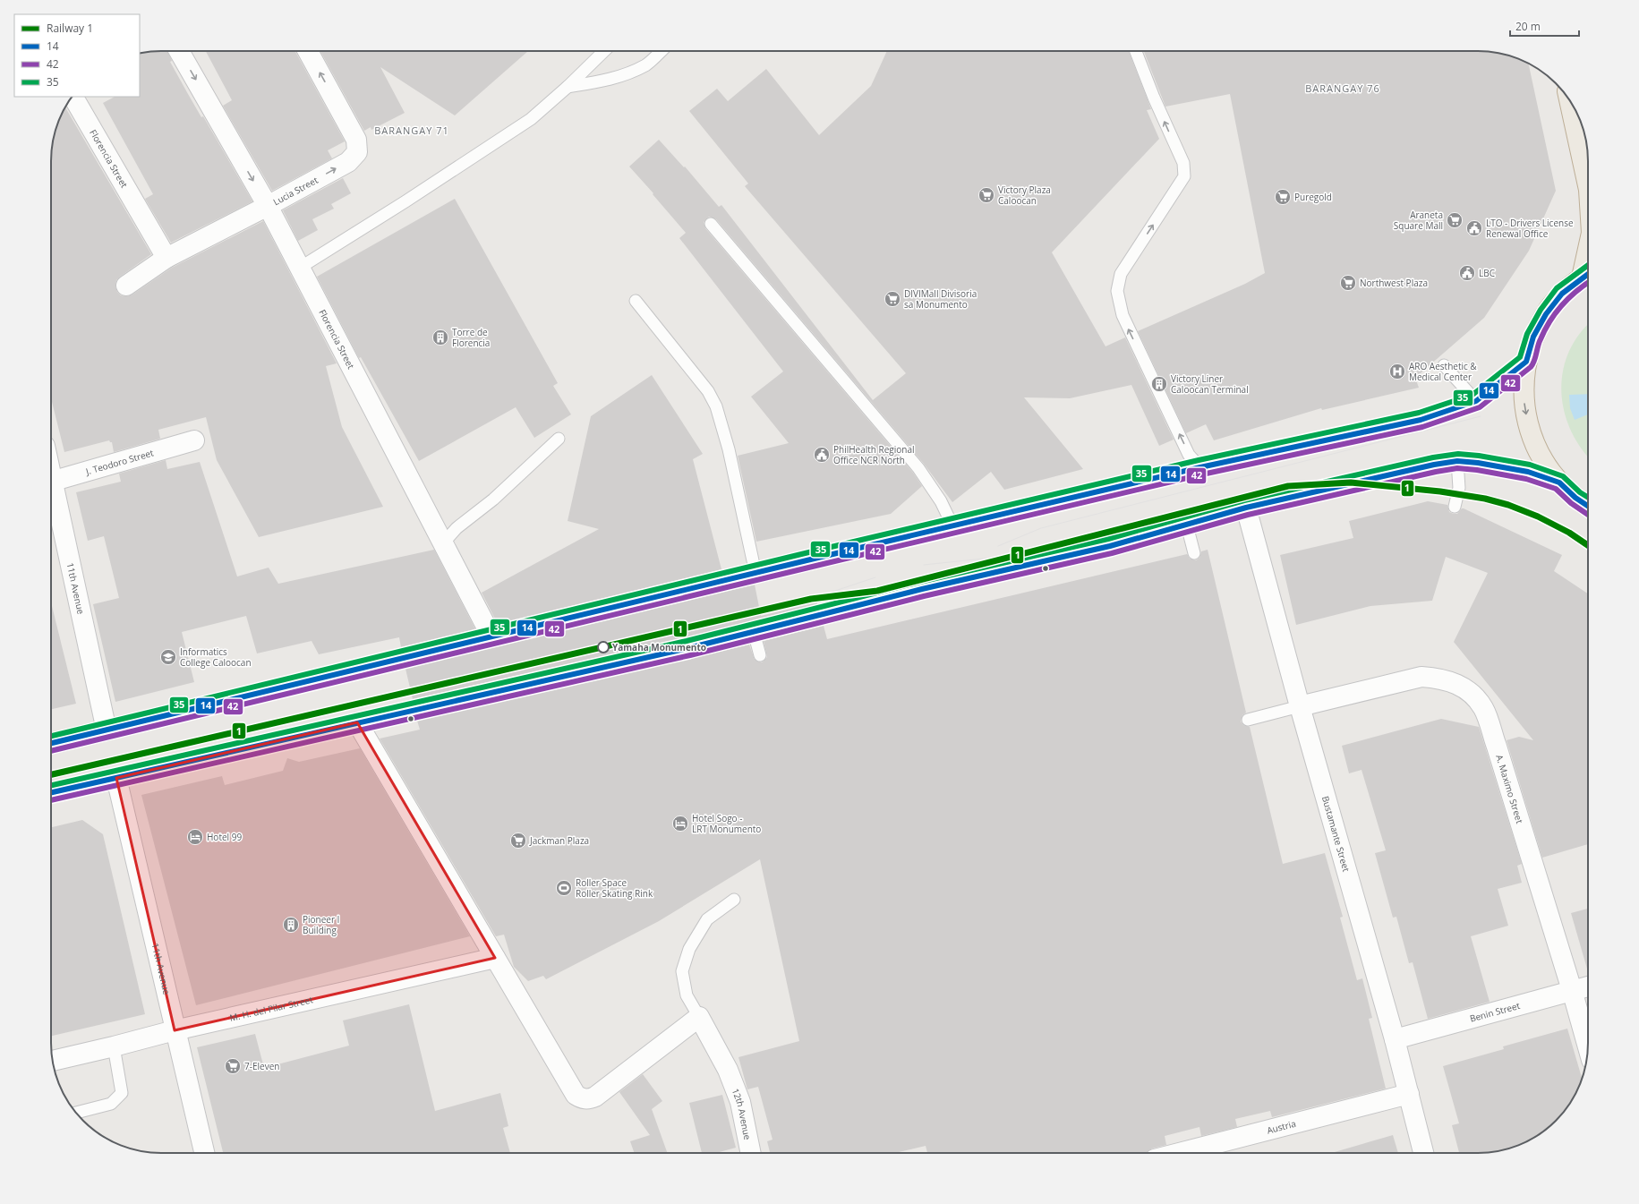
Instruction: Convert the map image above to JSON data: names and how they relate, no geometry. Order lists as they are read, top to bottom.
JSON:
{
  "streets": {
    "street": [
      "Florencia Street",
      "Lucia Street",
      "J. Teodoro Street",
      "11th Avenue",
      "A. Maximo Street",
      "Bustamante Street",
      "M. H. del Pilar Street",
      "Benin Street",
      "12th Avenue",
      "Austria"
    ]
  },
  "crossings": [
    ["Florencia Street", "Lucia Street"],
    ["11th Avenue", "M. H. del Pilar Street"],
    ["A. Maximo Street", "Bustamante Street"],
    ["A. Maximo Street", "Benin Street"],
    ["Bustamante Street", "Benin Street"],
    ["Bustamante Street", "Austria"]
  ],
  "districts": ["BARANGAY 76", "BARANGAY 71"],
  "places": {
    "supermarket": [
      "Victory Plaza Caloocan",
      "Puregold",
      "Araneta Square Mall",
      "Northwest Plaza",
      "DIVIMall Divisoria sa Monumento",
      "Jackman Plaza",
      "7-Eleven"
    ],
    "public building": ["LTO - Drivers License Renewal Office", "LBC", "PhilHealth Regional Office NCR North"],
    "building": ["Torre de Florencia", "Victory Liner Caloocan Terminal", "Pioneer I Building"],
    "hospital": ["ARO Aesthetic & Medical Center"],
    "other": ["Yamaha Monumento"],
    "school or university": ["Informatics College Caloocan"],
    "hotel": ["Hotel Sogo - LRT Monumento", "Hotel 99"],
    "sports": ["Roller Space Roller Skating Rink"]
  },
  "lines": [
    "transit line 35",
    "transit line 14",
    "transit line 42",
    "rail line 1"
  ],
  "legend": [
    "Railway 1",
    "14",
    "42",
    "35"
  ],
  "scale_bar": "20 m"
}
